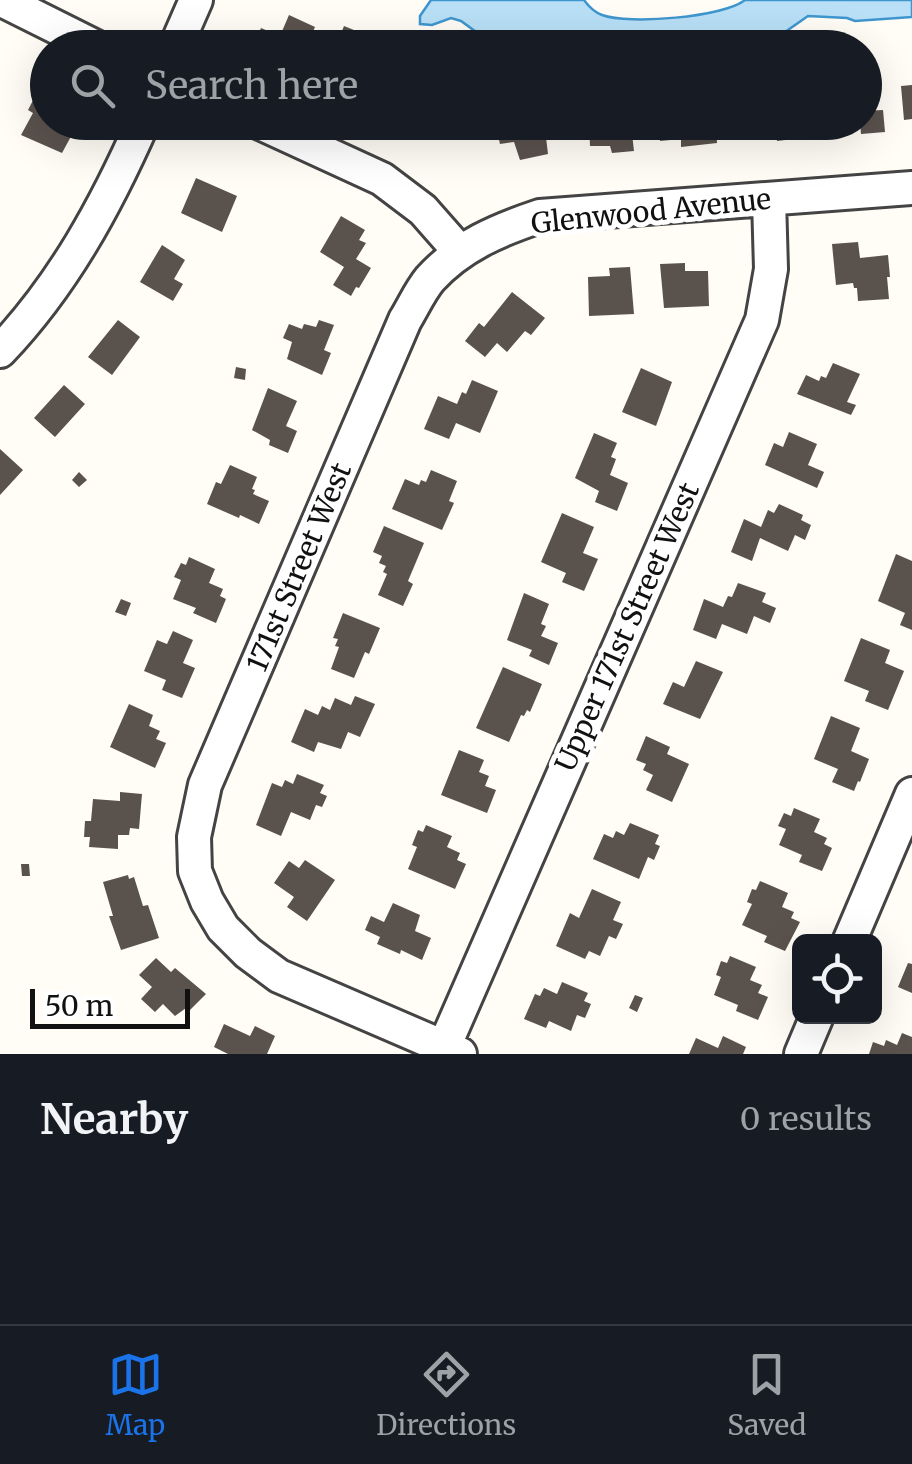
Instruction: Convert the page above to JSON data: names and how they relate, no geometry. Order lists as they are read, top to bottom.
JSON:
{
  "streets": {
    "street": ["Glenwood Avenue", "171st Street West", "Upper 171st Street West"]
  },
  "crossings": [
    ["Glenwood Avenue", "171st Street West"],
    ["Glenwood Avenue", "Upper 171st Street West"],
    ["171st Street West", "Upper 171st Street West"]
  ],
  "scale_bar": "50 m",
  "page": {
    "search": "Search here",
    "scale": "50 m",
    "heading": ["Nearby", "0 results"],
    "nav": ["Map", "Directions", "Saved"]
  }
}
